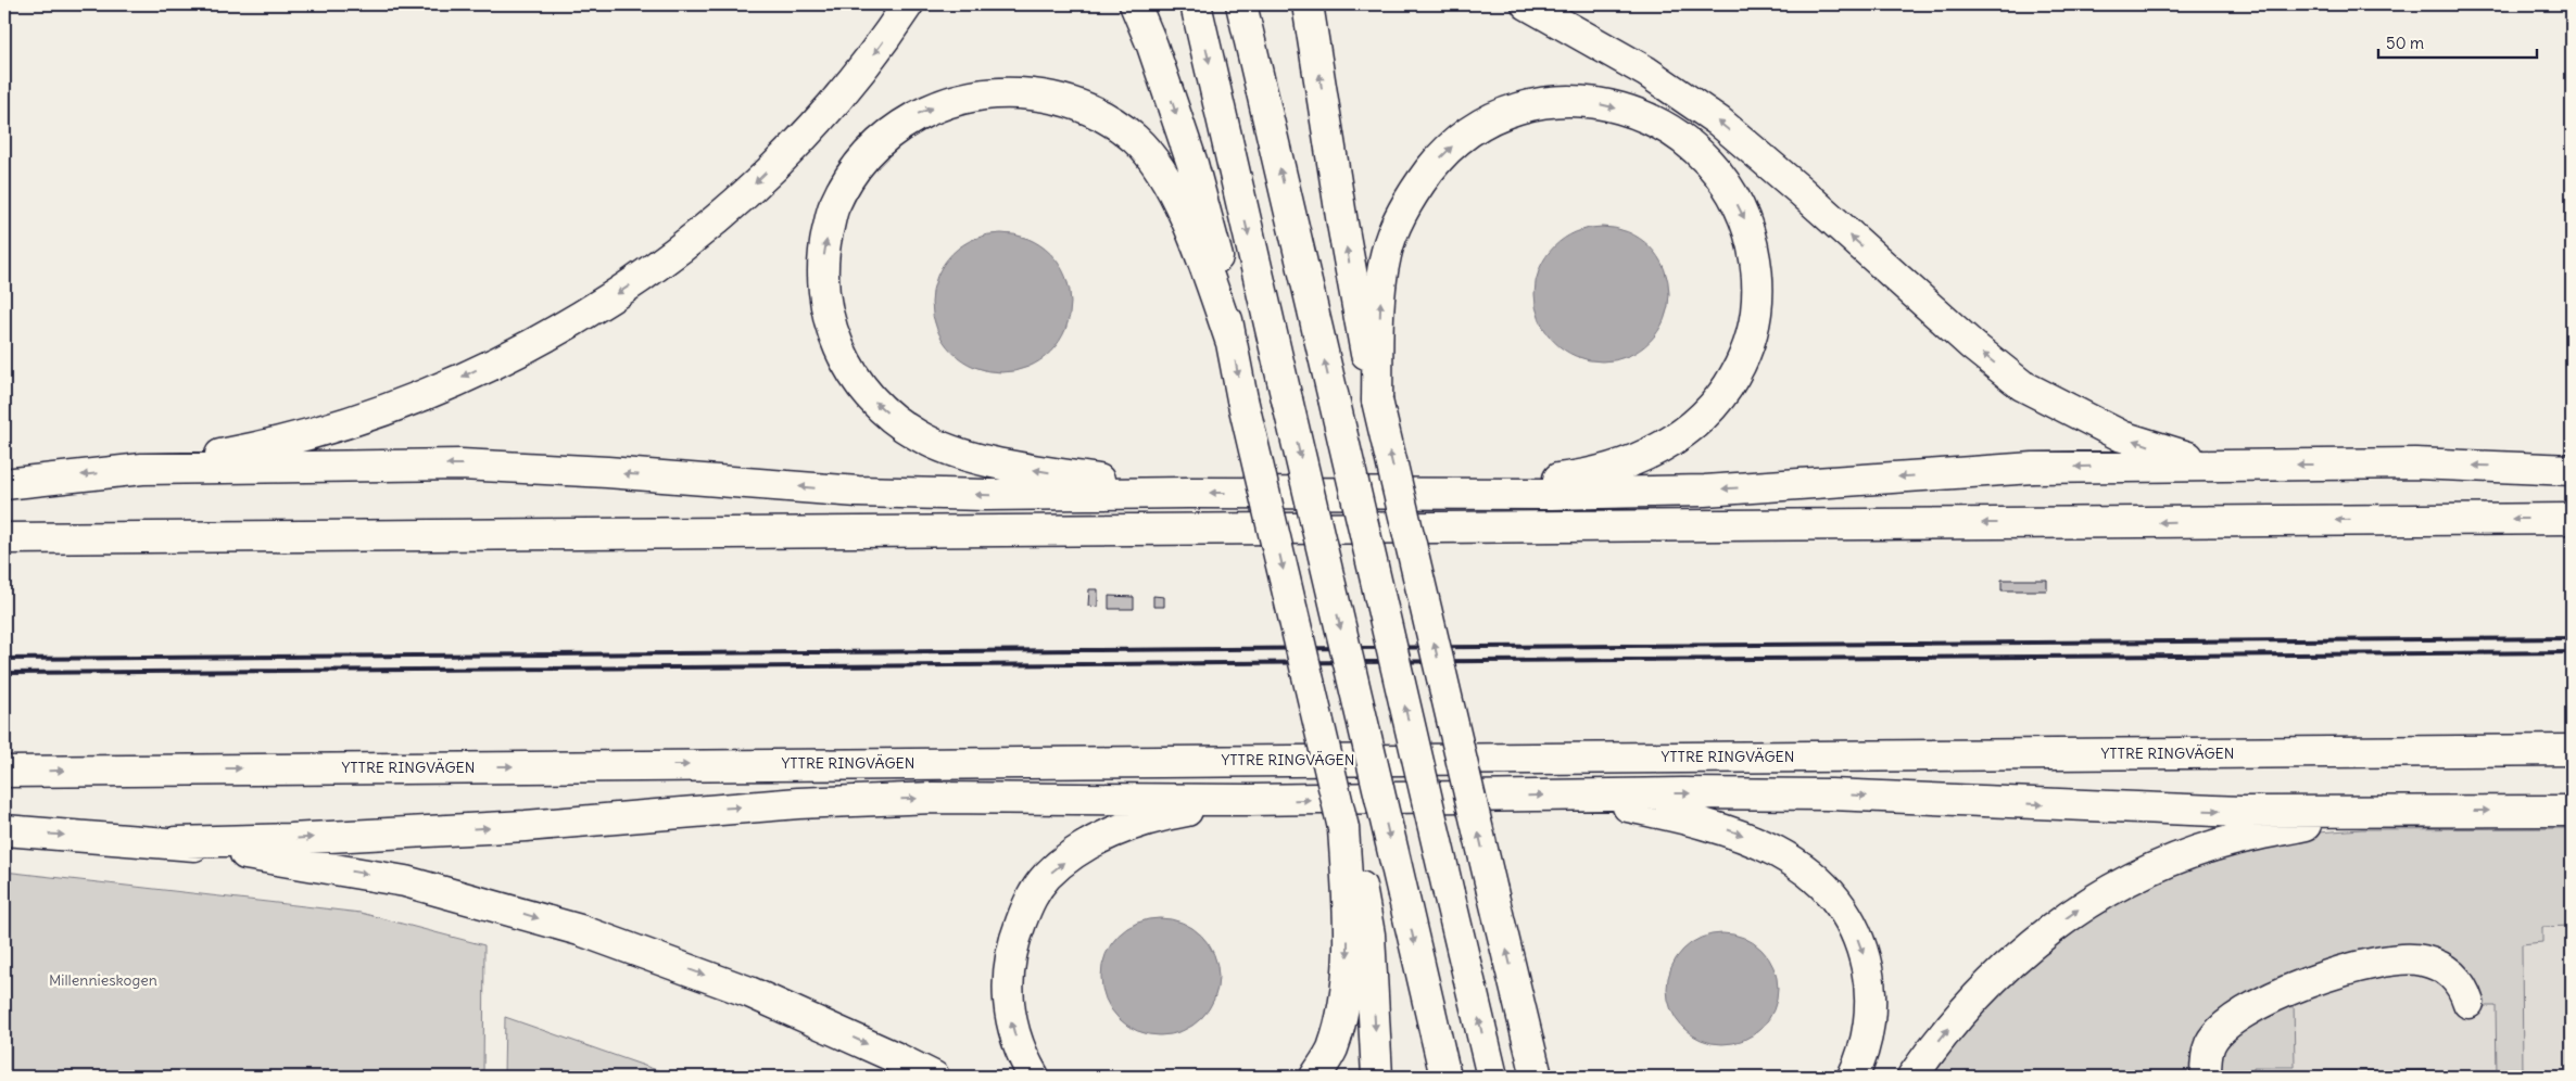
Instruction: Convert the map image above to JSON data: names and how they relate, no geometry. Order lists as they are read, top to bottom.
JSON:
{
  "streets": {
    "main road": ["YTTRE RINGVÄGEN"]
  },
  "parks": ["Millennieskogen"],
  "scale_bar": "50 m"
}
